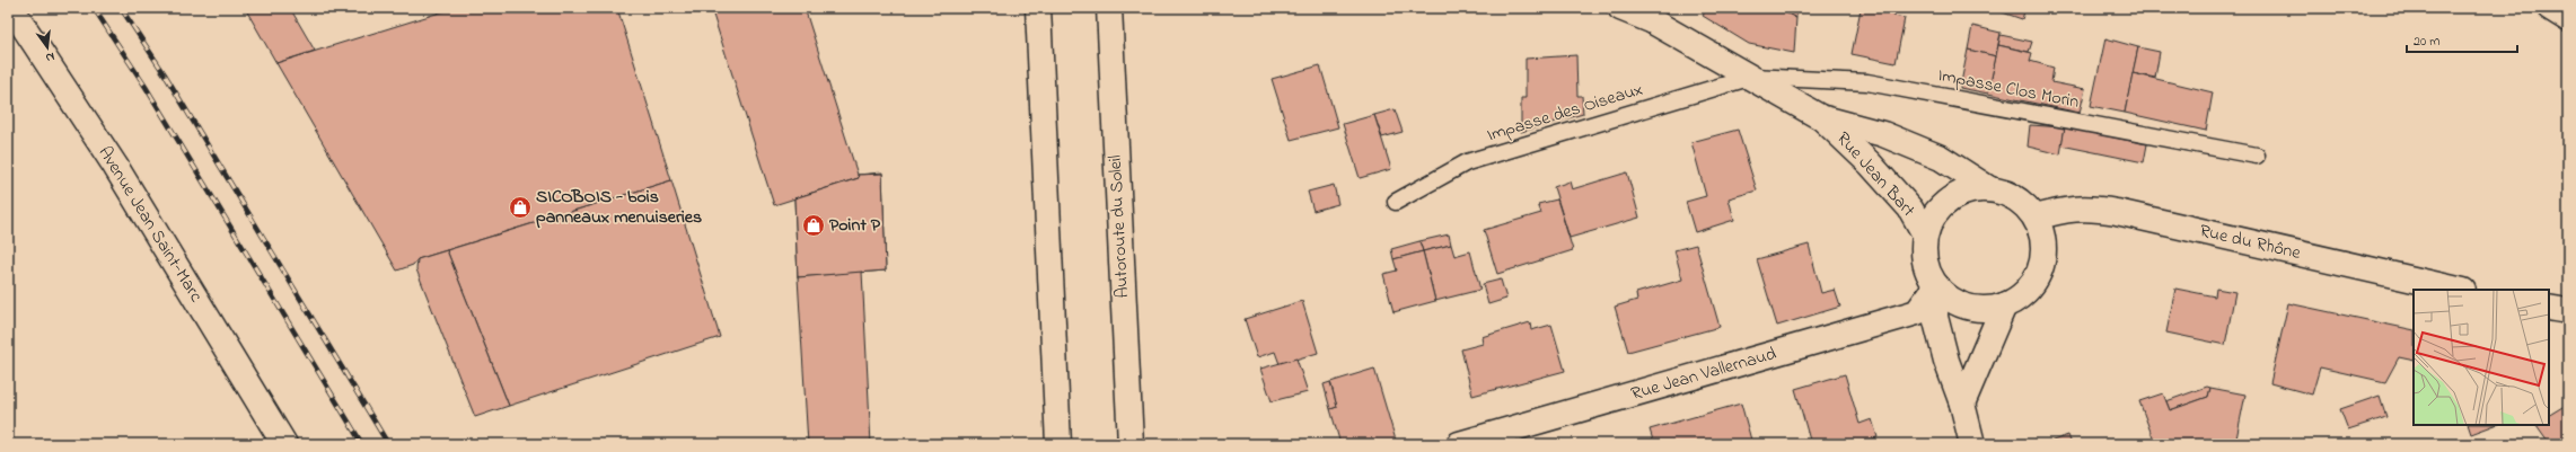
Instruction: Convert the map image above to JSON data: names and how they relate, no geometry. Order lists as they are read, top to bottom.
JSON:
{
  "streets": {
    "main road": [
      "Rue Jean Bart",
      "Avenue Jean Saint-Marc",
      "Autoroute du Soleil",
      "Rue du Rhône",
      "Rue Jean Vallernaud"
    ],
    "lane": ["Impasse Clos Morin", "Impasse des Oiseaux"]
  },
  "crossings": [
    ["Impasse Clos Morin", "Impasse des Oiseaux"],
    ["Impasse Clos Morin", "Rue Jean Bart"],
    ["Impasse des Oiseaux", "Rue Jean Bart"],
    ["Rue Jean Bart", "Rue du Rhône"],
    ["Rue Jean Bart", "Rue Jean Vallernaud"],
    ["Rue du Rhône", "Rue Jean Vallernaud"]
  ],
  "places": {
    "shop": ["SICOBOIS - bois panneaux menuiseries", "Point P"]
  },
  "scale_bar": "20 m",
  "north": "bottom"
}
